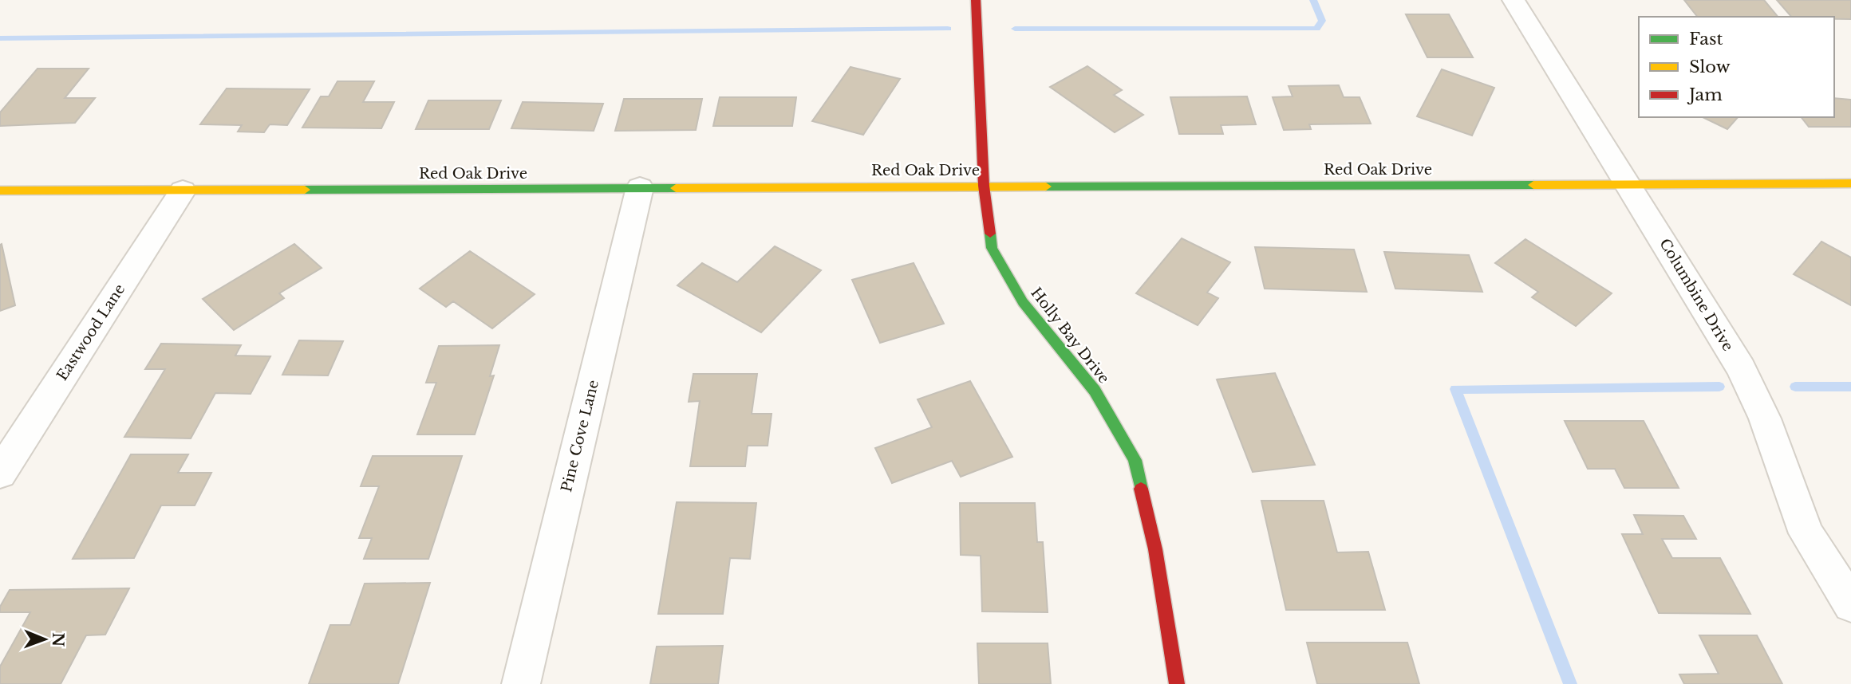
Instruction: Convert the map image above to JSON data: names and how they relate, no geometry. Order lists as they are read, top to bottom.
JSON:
{
  "streets": {
    "street": [
      "Red Oak Drive",
      "Columbine Drive",
      "Eastwood Lane",
      "Holly Bay Drive",
      "Pine Cove Lane"
    ]
  },
  "crossings": [
    ["Red Oak Drive", "Columbine Drive"],
    ["Red Oak Drive", "Eastwood Lane"],
    ["Red Oak Drive", "Holly Bay Drive"],
    ["Red Oak Drive", "Pine Cove Lane"]
  ],
  "legend": ["Fast", "Slow", "Jam"],
  "north": "right"
}
